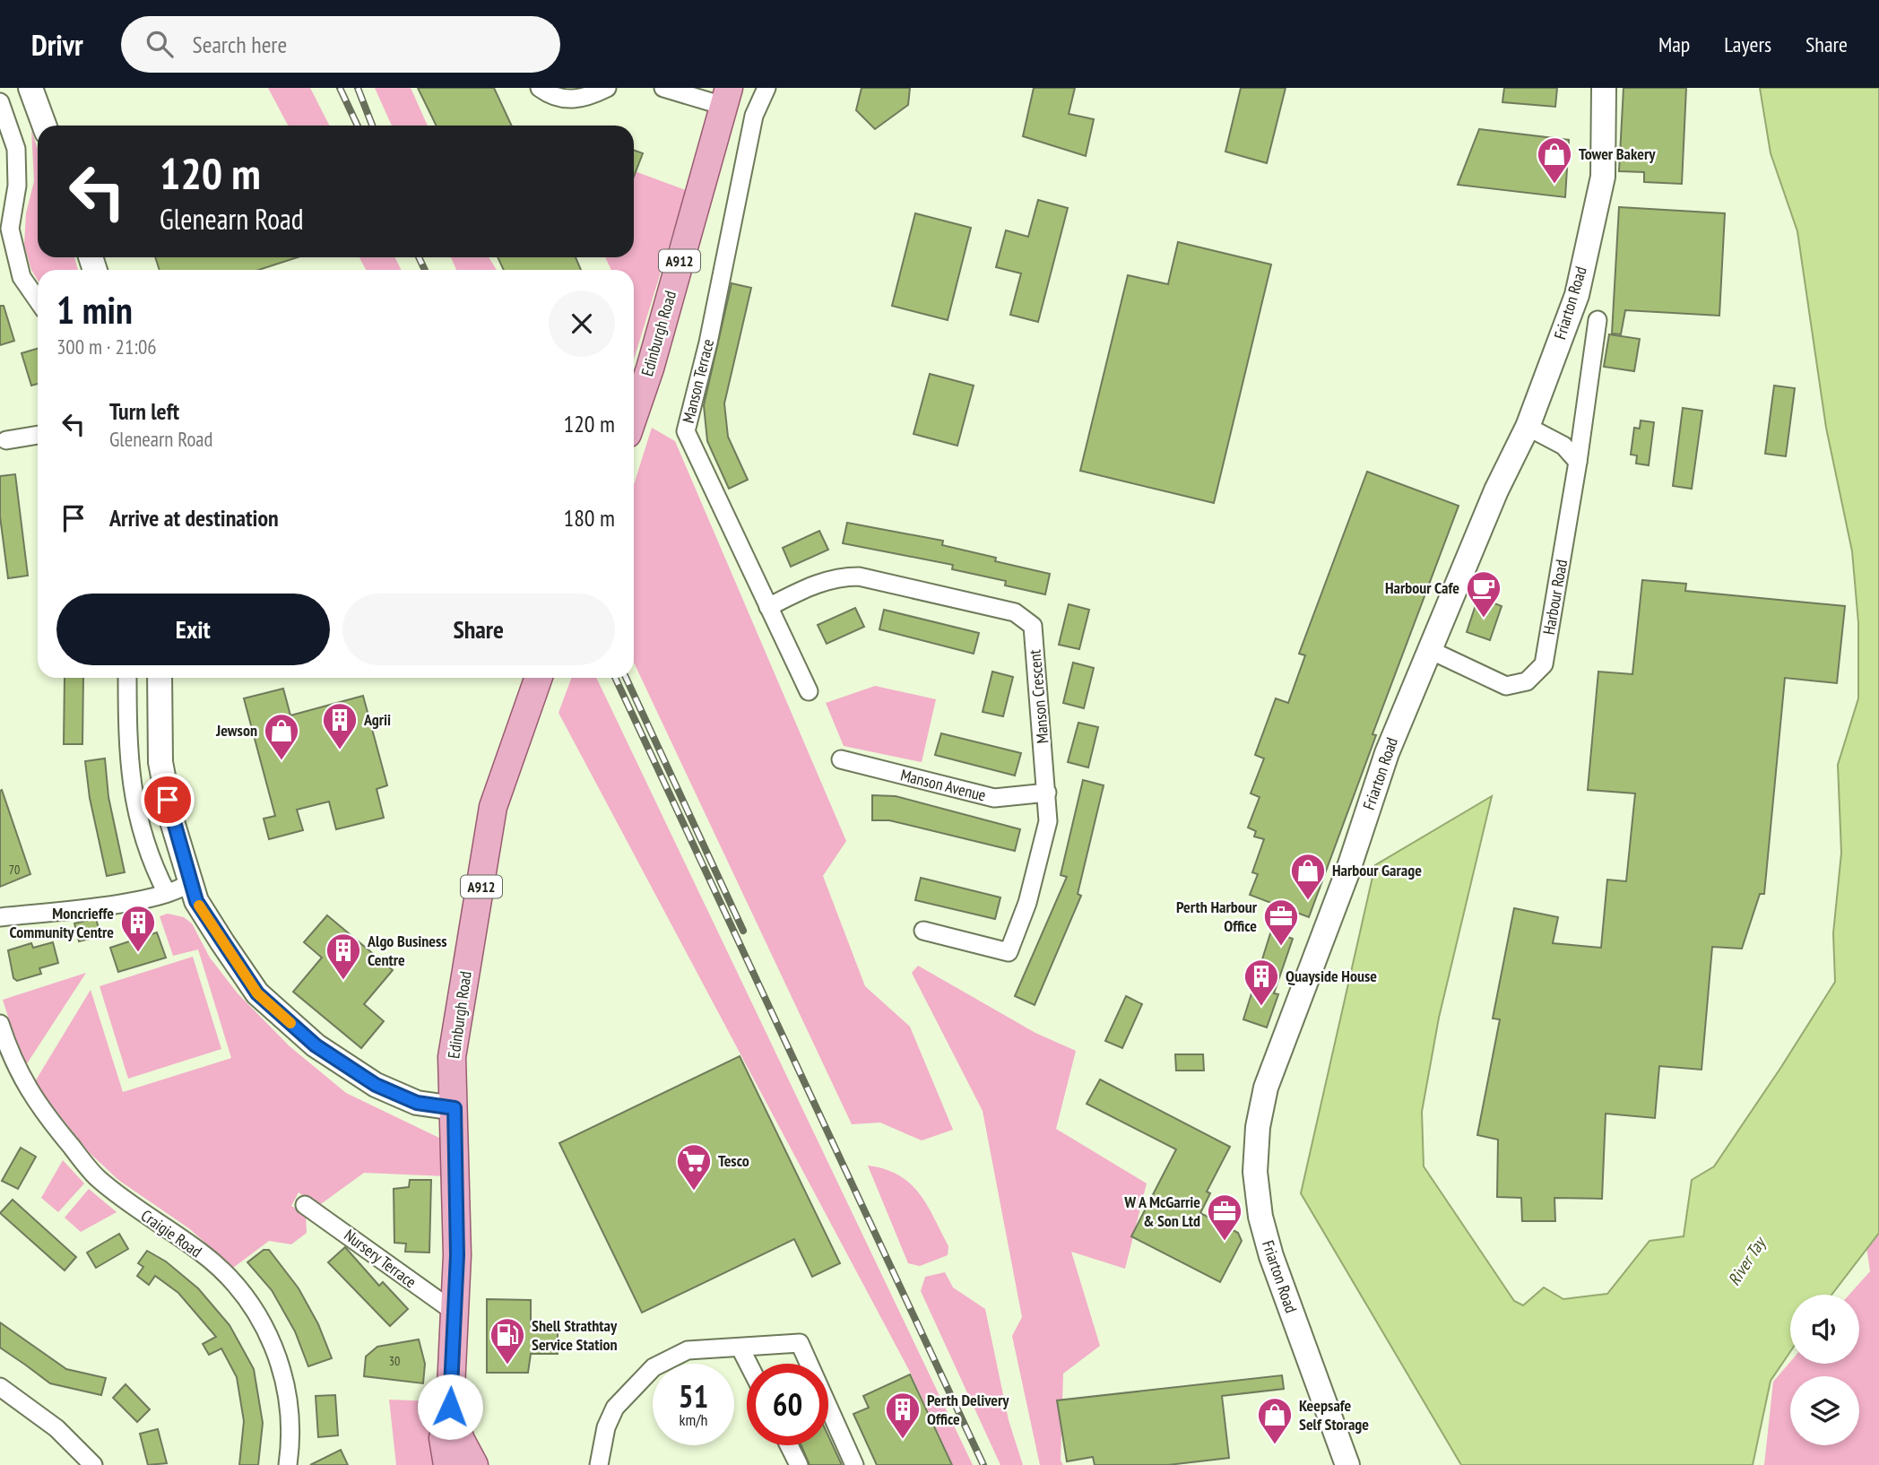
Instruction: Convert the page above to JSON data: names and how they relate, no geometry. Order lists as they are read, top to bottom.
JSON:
{
  "streets": {
    "main road": ["A912", "Edinburgh Road"],
    "street": [
      "Friarton Road",
      "Manson Terrace",
      "Harbour Road",
      "Manson Crescent",
      "Manson Avenue",
      "Craigie Road",
      "Nursery Terrace"
    ]
  },
  "crossings": [
    ["Friarton Road", "Harbour Road"],
    ["Edinburgh Road", "Nursery Terrace"],
    ["Manson Terrace", "Manson Crescent"],
    ["Manson Crescent", "Manson Avenue"]
  ],
  "water": ["River Tay"],
  "places": {
    "shop": [
      "Tower Bakery",
      "Jewson",
      "Harbour Garage",
      "Keepsafe Self Storage"
    ],
    "cafe": ["Harbour Cafe"],
    "building": [
      "Agrii",
      "Moncrieffe Community Centre",
      "Algo Business Centre",
      "Quayside House",
      "Perth Delivery Office"
    ],
    "office": ["Perth Harbour Office", "W A McGarrie & Son Ltd"],
    "supermarket": ["Tesco"],
    "fuel station": ["Shell Strathtay Service Station"]
  },
  "house_numbers": ["70", "30"],
  "page": {
    "header": "Drivr",
    "search": "Search here",
    "nav": ["Map", "Layers", "Share"],
    "turn": ["120 m", "Glenearn Road"],
    "heading": ["1 min", "300 m · 21:06"],
    "list": [
      {
        "name": "Turn left",
        "note": "Glenearn Road",
        "value": "120 m"
      },
      {
        "name": "Arrive at destination",
        "value": "180 m"
      }
    ],
    "buttons": ["Exit", "Share"],
    "speed": "51 km/h",
    "limit": "60"
  }
}
